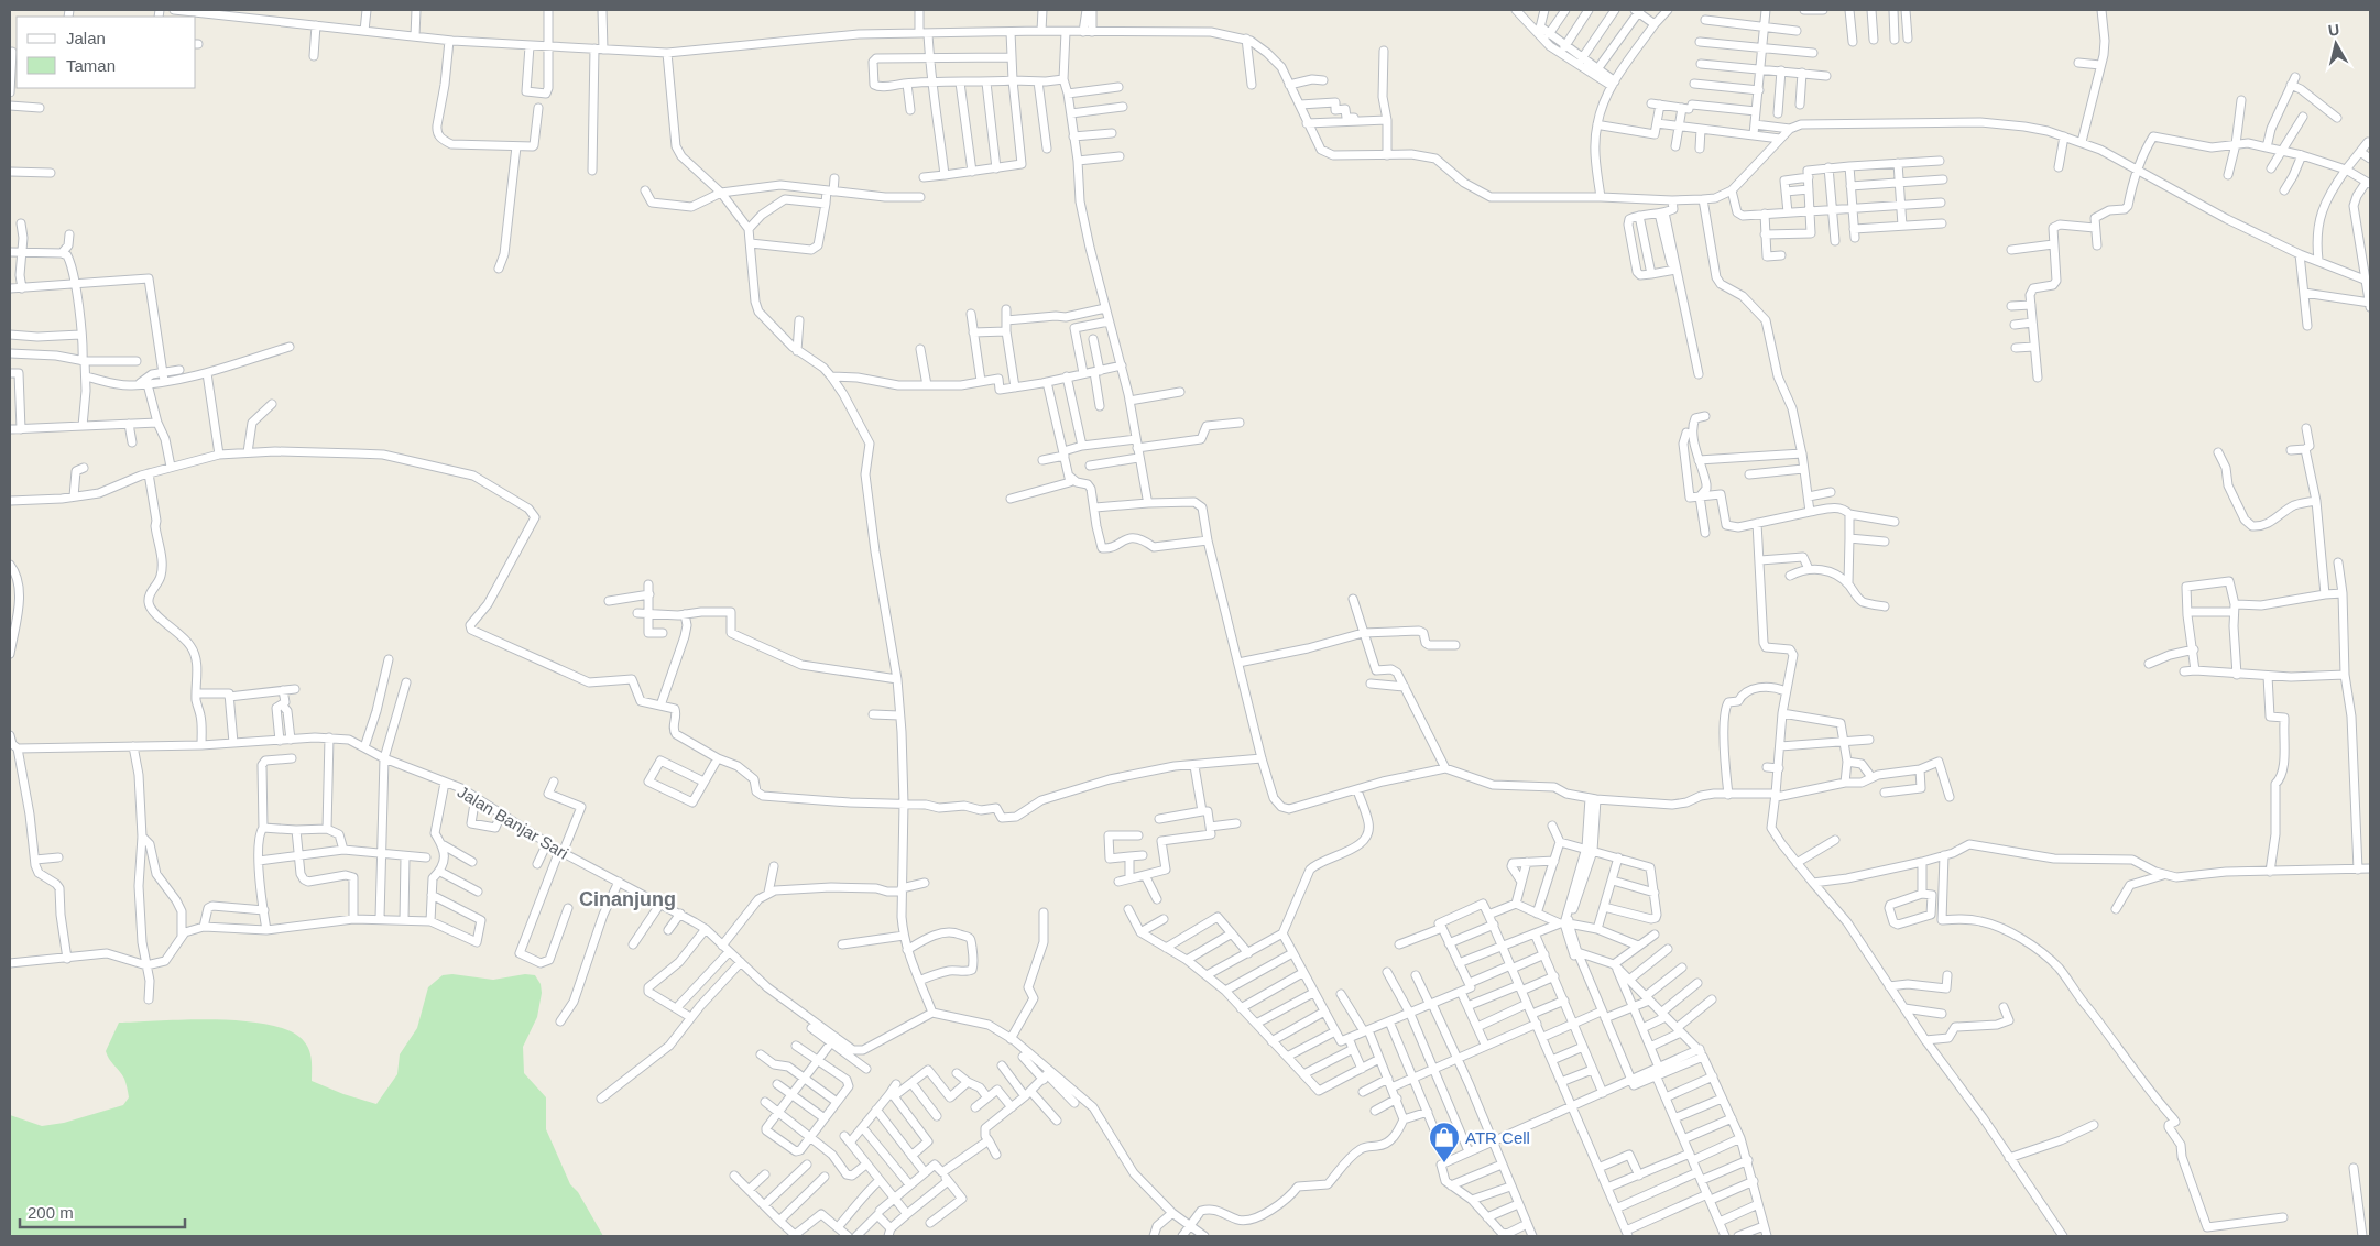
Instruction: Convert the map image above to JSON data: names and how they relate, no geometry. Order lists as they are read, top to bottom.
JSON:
{
  "streets": {
    "street": ["Jalan Banjar Sari"]
  },
  "districts": ["Cinanjung"],
  "places": {
    "shop": ["ATR Cell"]
  },
  "legend": ["Jalan", "Taman"],
  "scale_bar": "200 m",
  "north": "top"
}
